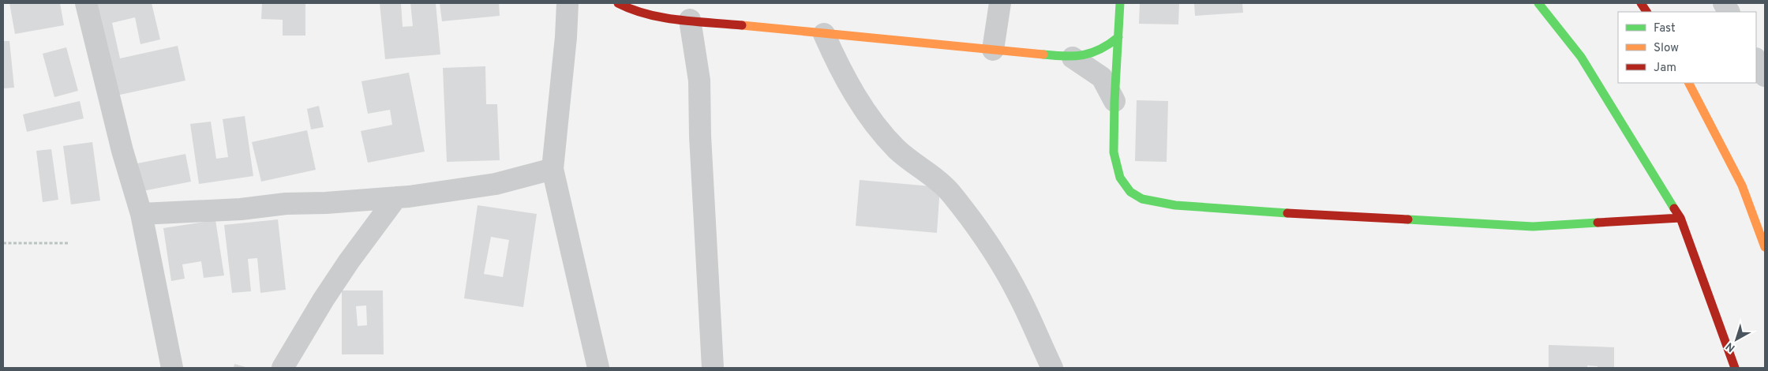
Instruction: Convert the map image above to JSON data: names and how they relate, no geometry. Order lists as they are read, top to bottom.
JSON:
{
  "legend": ["Fast", "Slow", "Jam"],
  "north": "bottom left"
}
